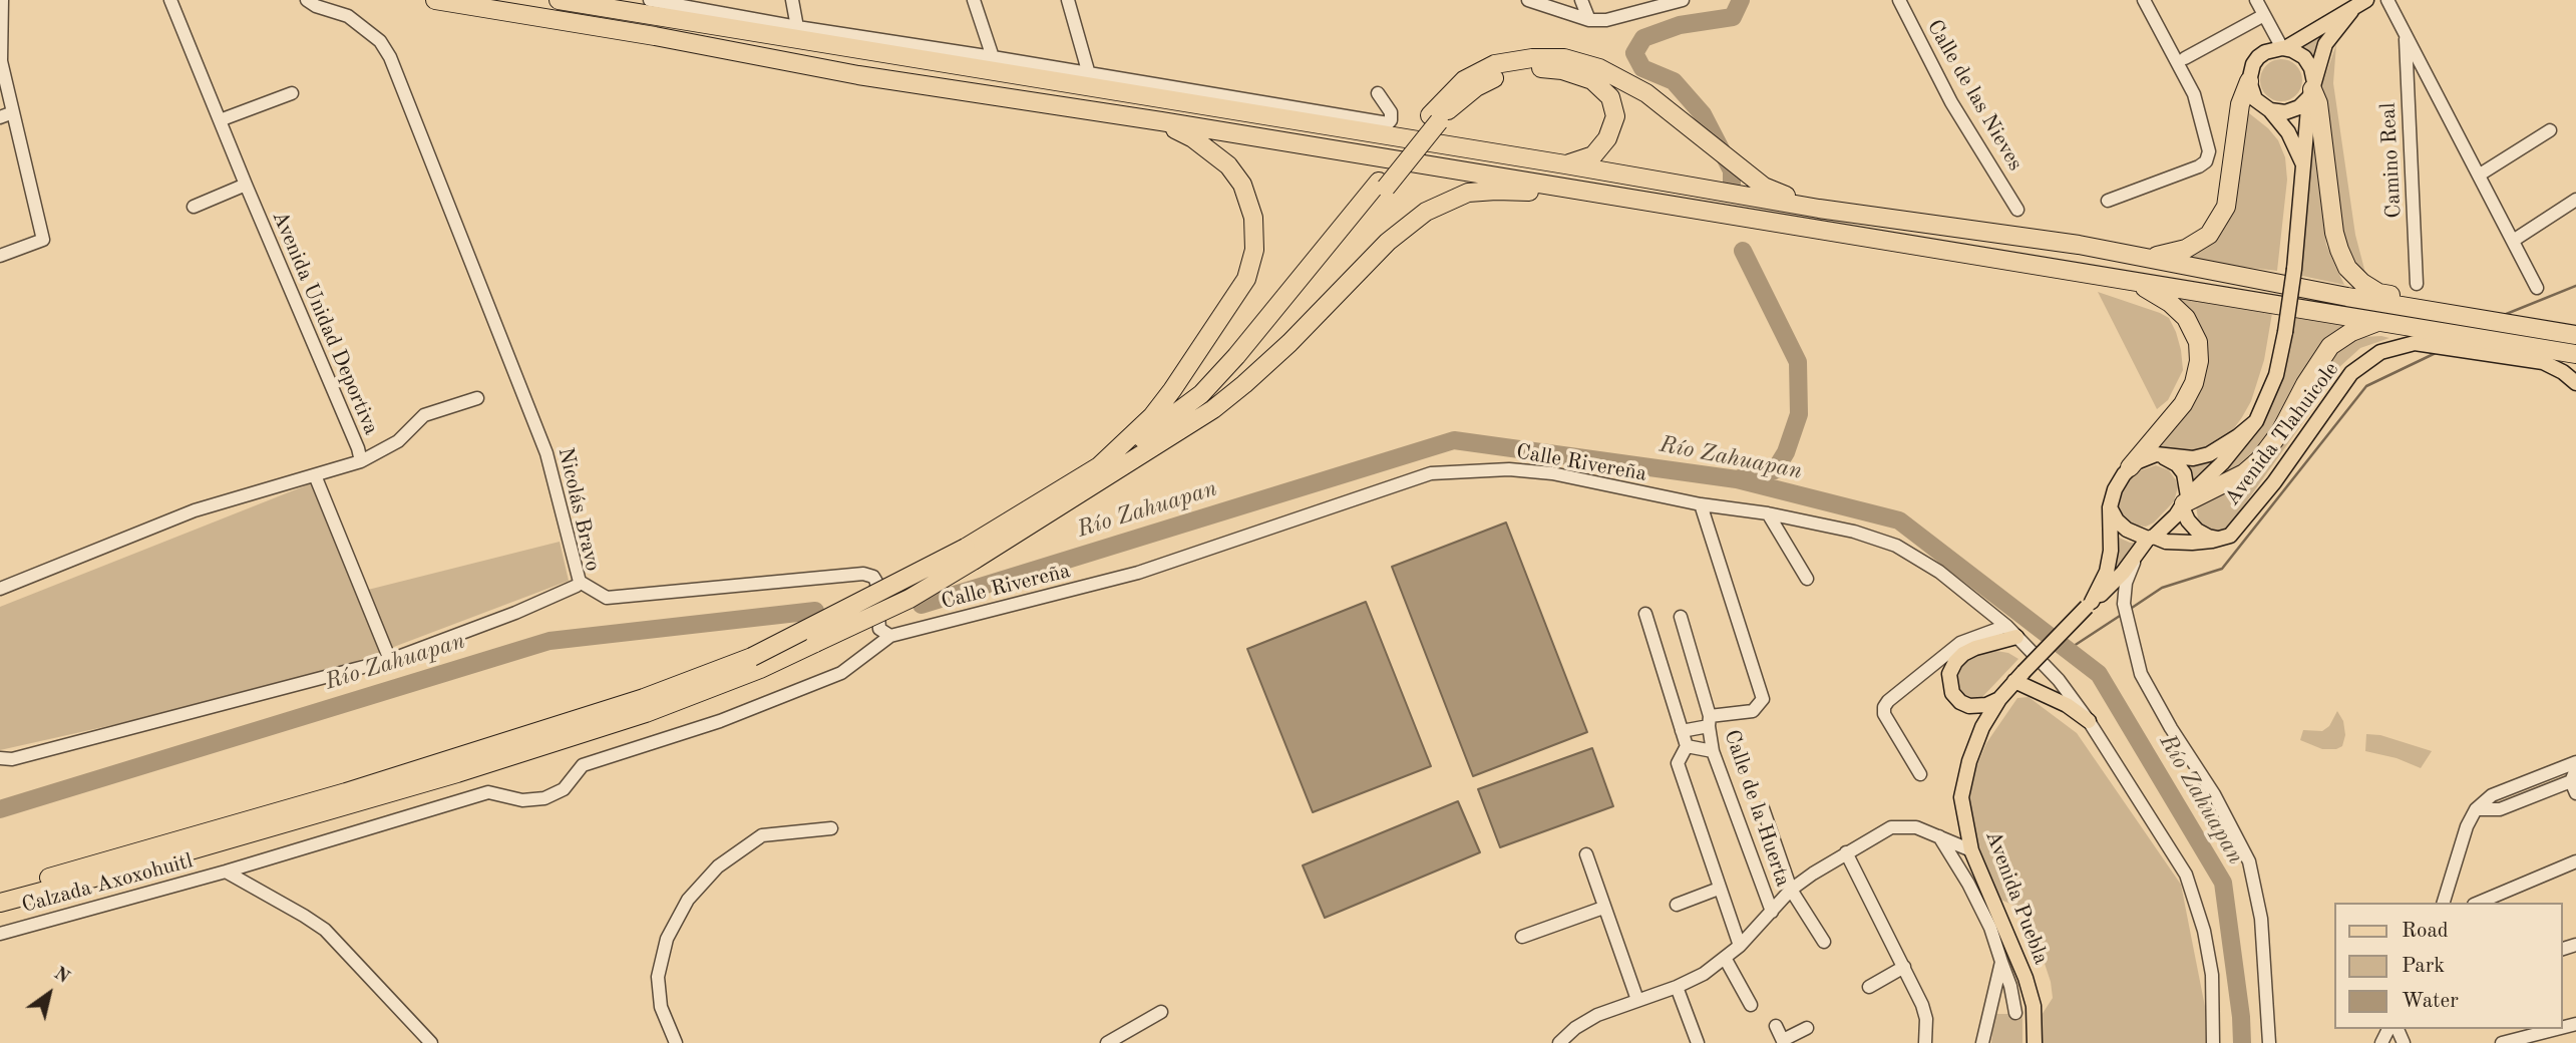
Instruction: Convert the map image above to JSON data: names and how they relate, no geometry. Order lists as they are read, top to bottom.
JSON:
{
  "streets": {
    "main road": ["Avenida Tlahuicole", "Avenida Puebla"],
    "street": [
      "Calle de las Nieves",
      "Camino Real",
      "Avenida Unidad Deportiva",
      "Calle Rivereña",
      "Nicolás Bravo",
      "Calle de la Huerta",
      "Calzada Axoxohuitl"
    ]
  },
  "crossings": [
    ["Calle Rivereña", "Calzada Axoxohuitl"]
  ],
  "water": ["Río Zahuapan"],
  "legend": ["Road", "Park", "Water"],
  "north": "top right"
}
